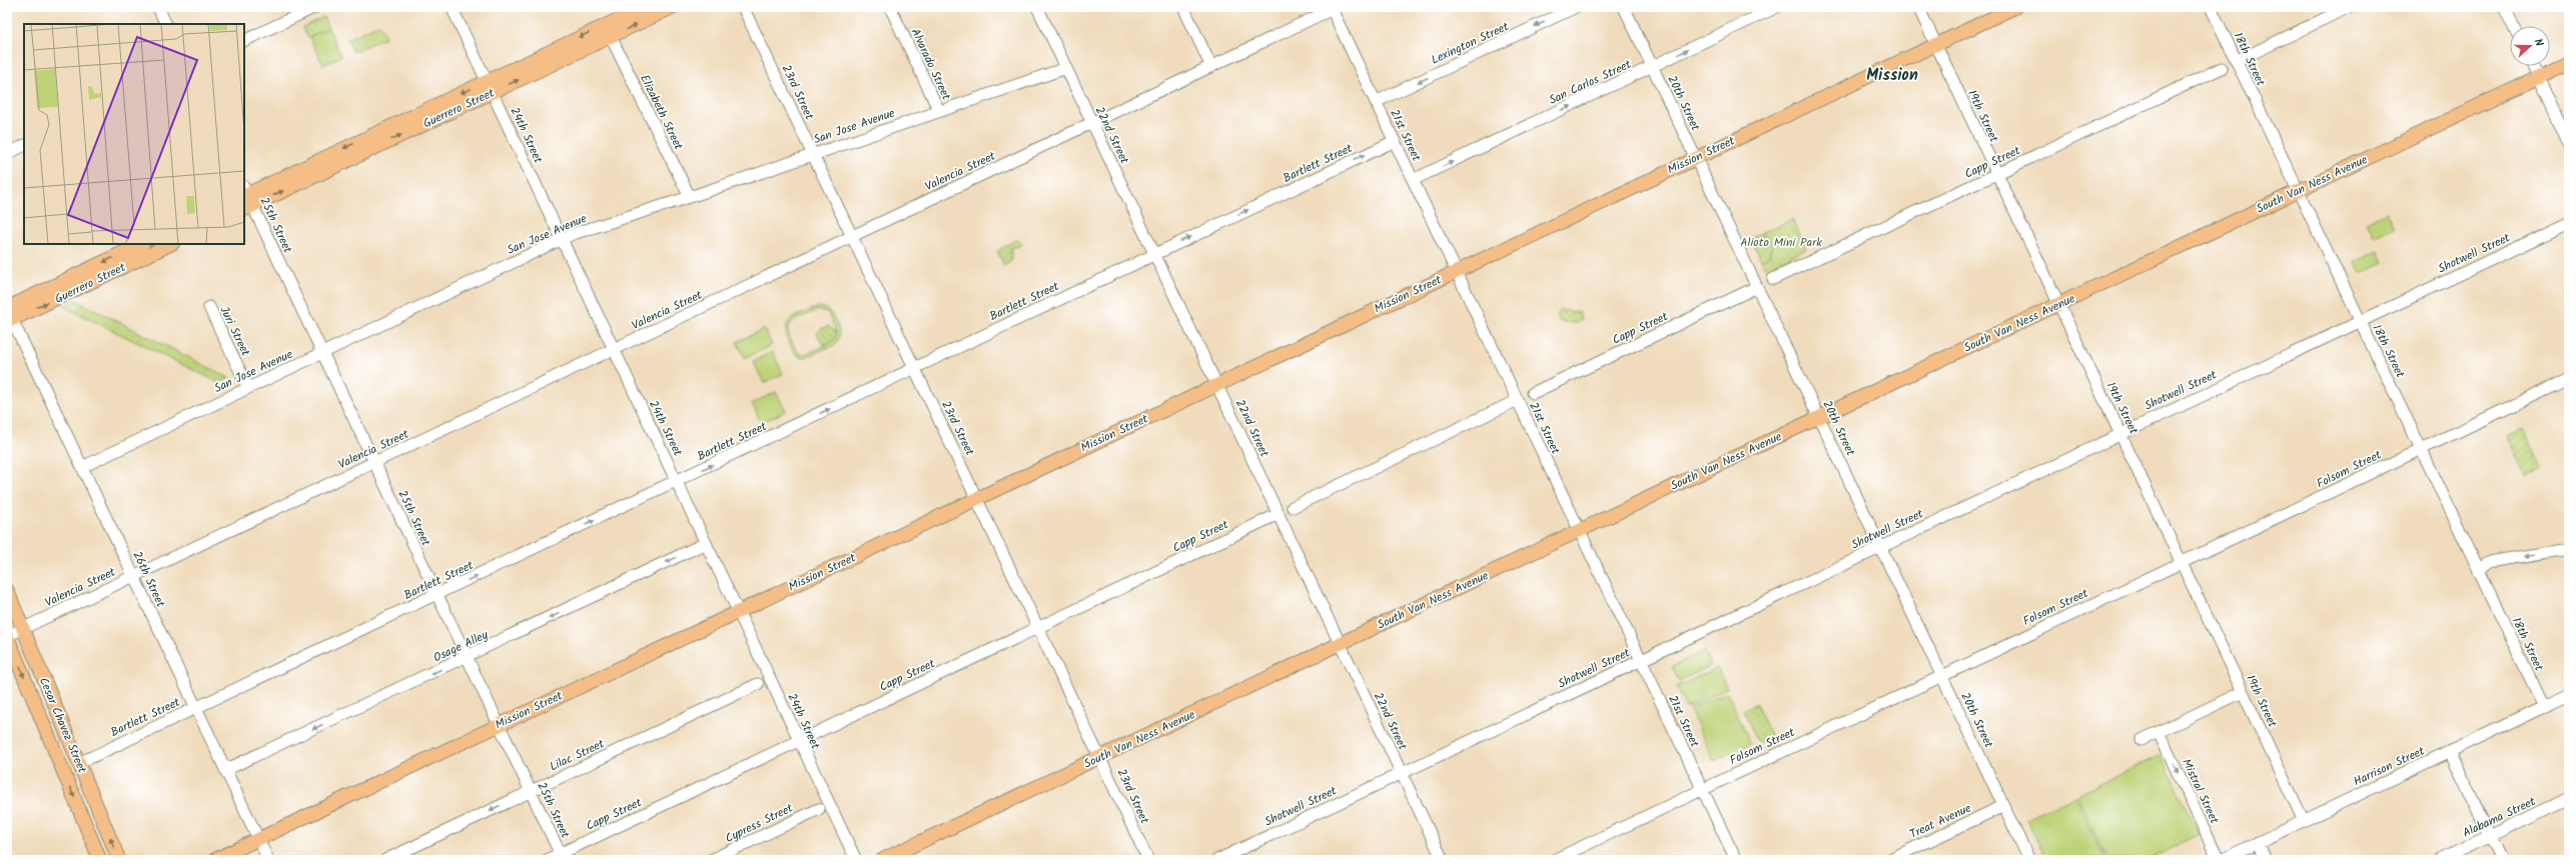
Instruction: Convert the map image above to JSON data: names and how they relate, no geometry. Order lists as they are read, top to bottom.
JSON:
{
  "streets": {
    "main road": [
      "Guerrero Street",
      "Mission Street",
      "South Van Ness Avenue",
      "Cesar Chavez Street"
    ],
    "street": [
      "Lexington Street",
      "18th Street",
      "Alvarado Street",
      "San Carlos Street",
      "23rd Street",
      "20th Street",
      "Elizabeth Street",
      "19th Street",
      "San Jose Avenue",
      "24th Street",
      "22nd Street",
      "21st Street",
      "Capp Street",
      "Bartlett Street",
      "Valencia Street",
      "25th Street",
      "Shotwell Street",
      "Juri Street",
      "Folsom Street",
      "26th Street",
      "Osage Alley",
      "Lilac Street",
      "Harrison Street",
      "Mistral Street",
      "Alabama Street",
      "Treat Avenue",
      "Cypress Street"
    ]
  },
  "crossings": [
    ["Lexington Street", "21st Street"],
    ["18th Street", "South Van Ness Avenue"],
    ["18th Street", "Shotwell Street"],
    ["18th Street", "Folsom Street"],
    ["18th Street", "Harrison Street"],
    ["Alvarado Street", "San Jose Avenue"],
    ["San Carlos Street", "20th Street"],
    ["San Carlos Street", "21st Street"],
    ["23rd Street", "San Jose Avenue"],
    ["23rd Street", "Mission Street"],
    ["23rd Street", "Capp Street"],
    ["23rd Street", "Bartlett Street"],
    ["23rd Street", "Valencia Street"],
    ["23rd Street", "South Van Ness Avenue"],
    ["20th Street", "Mission Street"],
    ["20th Street", "Capp Street"],
    ["20th Street", "South Van Ness Avenue"],
    ["20th Street", "Shotwell Street"],
    ["20th Street", "Folsom Street"],
    ["20th Street", "Treat Avenue"],
    ["Guerrero Street", "Elizabeth Street"],
    ["Guerrero Street", "24th Street"],
    ["Guerrero Street", "25th Street"],
    ["Guerrero Street", "26th Street"],
    ["Elizabeth Street", "San Jose Avenue"],
    ["19th Street", "Mission Street"],
    ["19th Street", "Capp Street"],
    ["19th Street", "South Van Ness Avenue"],
    ["19th Street", "Shotwell Street"],
    ["19th Street", "Folsom Street"],
    ["19th Street", "Harrison Street"],
    ["San Jose Avenue", "24th Street"],
    ["San Jose Avenue", "22nd Street"],
    ["San Jose Avenue", "25th Street"],
    ["San Jose Avenue", "Juri Street"],
    ["San Jose Avenue", "26th Street"],
    ["24th Street", "Mission Street"],
    ["24th Street", "Capp Street"],
    ["24th Street", "Bartlett Street"],
    ["24th Street", "Valencia Street"],
    ["24th Street", "Osage Alley"],
    ["22nd Street", "Mission Street"],
    ["22nd Street", "Capp Street"],
    ["22nd Street", "Bartlett Street"],
    ["22nd Street", "Valencia Street"],
    ["22nd Street", "South Van Ness Avenue"],
    ["22nd Street", "Shotwell Street"],
    ["21st Street", "Mission Street"],
    ["21st Street", "Bartlett Street"],
    ["21st Street", "Valencia Street"],
    ["21st Street", "South Van Ness Avenue"],
    ["21st Street", "Shotwell Street"],
    ["21st Street", "Folsom Street"],
    ["Mission Street", "25th Street"],
    ["Mission Street", "26th Street"],
    ["Capp Street", "25th Street"],
    ["Bartlett Street", "25th Street"],
    ["Bartlett Street", "26th Street"],
    ["Bartlett Street", "Cesar Chavez Street"],
    ["Valencia Street", "25th Street"],
    ["Valencia Street", "26th Street"],
    ["Valencia Street", "Cesar Chavez Street"],
    ["25th Street", "Osage Alley"],
    ["25th Street", "Lilac Street"],
    ["26th Street", "Osage Alley"],
    ["Harrison Street", "Mistral Street"]
  ],
  "one_way": [
    "Lexington Street",
    "San Carlos Street",
    "Bartlett Street",
    "Osage Alley",
    "Lilac Street",
    "Mistral Street"
  ],
  "districts": ["Mission"],
  "parks": ["Alioto Mini Park"],
  "north": "right"
}
